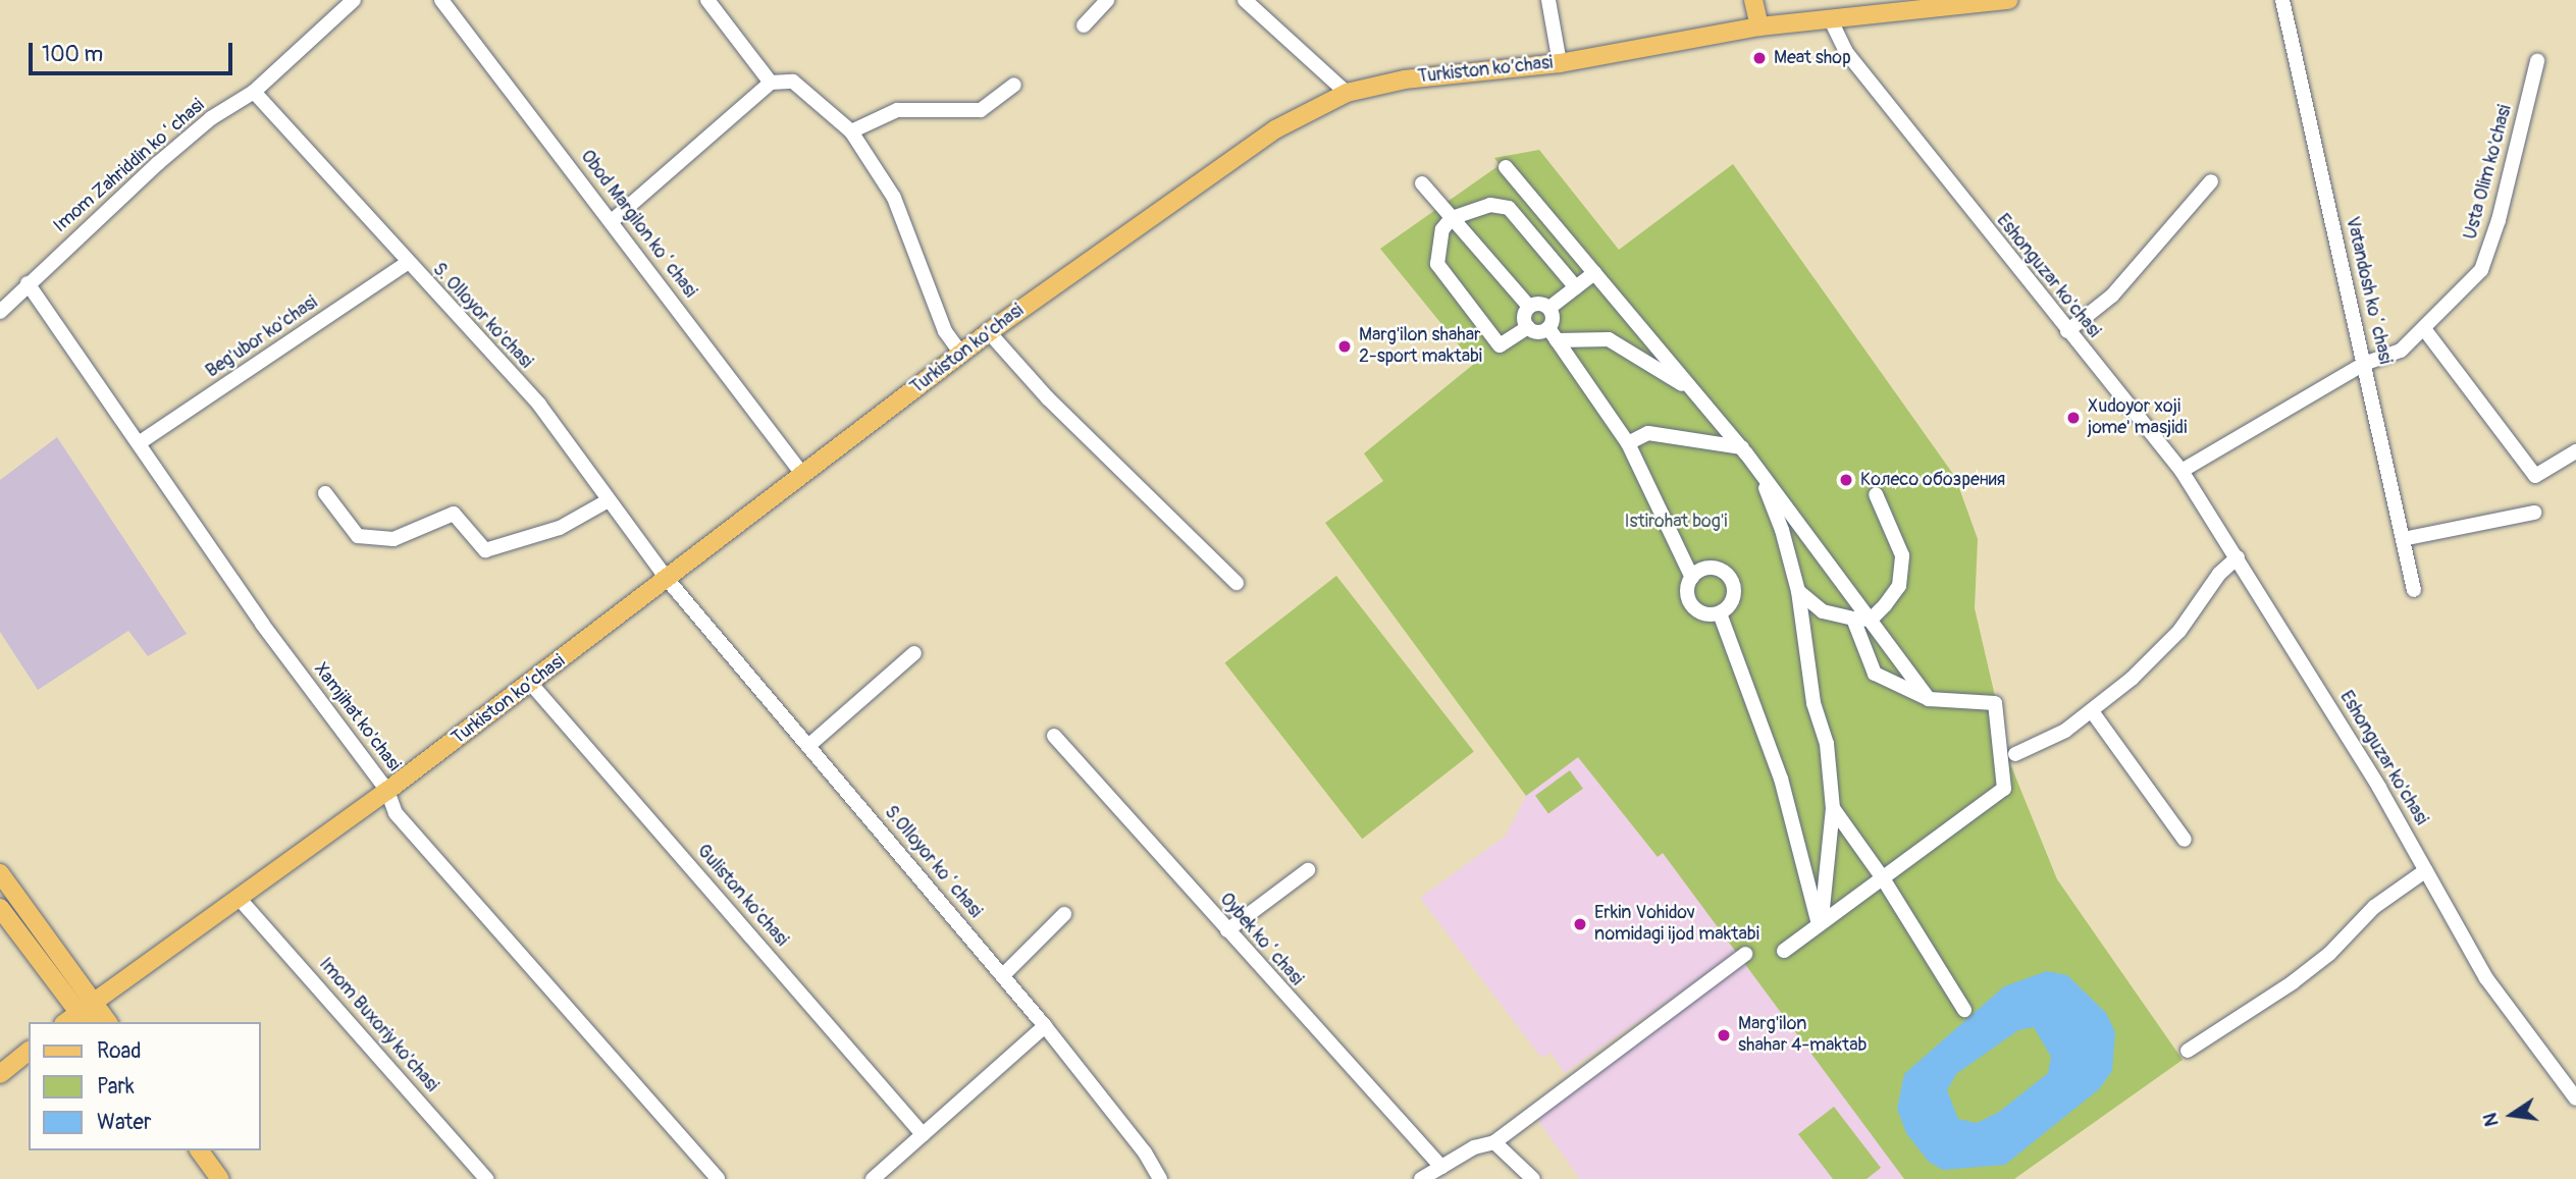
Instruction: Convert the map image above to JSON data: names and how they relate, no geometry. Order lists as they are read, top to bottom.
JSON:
{
  "streets": {
    "main road": ["Turkiston ko’chasi"],
    "street": [
      "Imom Zahriddin koʻchasi",
      "Usta Olim ko'chasi",
      "Obod Margilon koʻchasi",
      "Eshonguzar ko'chasi",
      "Vatandosh koʻchasi",
      "S. Olloyor ko'chasi",
      "Beg'ubor ko'chasi",
      "Xamjihat ko'chasi",
      "S.Olloyor koʻchasi",
      "Guliston ko'chasi",
      "Oybek koʻchasi",
      "Imom Buxoriy ko'chasi"
    ]
  },
  "crossings": [
    ["Turkiston ko’chasi", "Obod Margilon koʻchasi"],
    ["Turkiston ko’chasi", "Eshonguzar ko'chasi"],
    ["Turkiston ko’chasi", "S. Olloyor ko'chasi"],
    ["Turkiston ko’chasi", "Xamjihat ko'chasi"],
    ["Turkiston ko’chasi", "S.Olloyor koʻchasi"],
    ["Turkiston ko’chasi", "Guliston ko'chasi"],
    ["Turkiston ko’chasi", "Imom Buxoriy ko'chasi"],
    ["Imom Zahriddin koʻchasi", "S. Olloyor ko'chasi"],
    ["Imom Zahriddin koʻchasi", "Xamjihat ko'chasi"],
    ["Usta Olim ko'chasi", "Eshonguzar ko'chasi"],
    ["Usta Olim ko'chasi", "Vatandosh koʻchasi"],
    ["S. Olloyor ko'chasi", "Beg'ubor ko'chasi"],
    ["S. Olloyor ko'chasi", "S.Olloyor koʻchasi"],
    ["Beg'ubor ko'chasi", "Xamjihat ko'chasi"]
  ],
  "parks": ["Istirohat bog'i"],
  "places": [
    "Meat shop",
    "Marg'ilon shahar 2-sport maktabi",
    "Xudoyor xoji jome' masjidi",
    "Колесо обозрения",
    "Erkin Vohidov nomidagi ijod maktabi",
    "Marg'ilon shahar 4-maktab"
  ],
  "legend": ["Road", "Park", "Water"],
  "scale_bar": "100 m",
  "north": "left"
}
